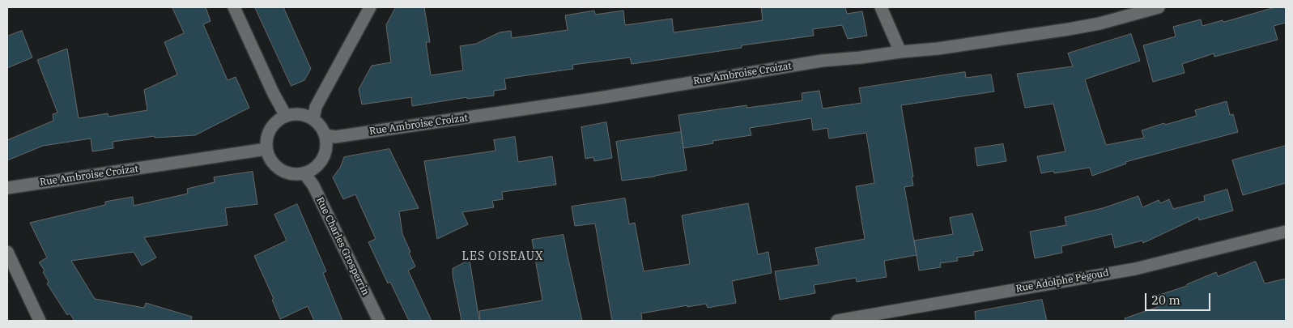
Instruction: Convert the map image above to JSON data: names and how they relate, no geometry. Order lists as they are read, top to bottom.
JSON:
{
  "streets": {
    "street": ["Rue Ambroise Croizat", "Rue Charles Grosperrin", "Rue Adolphe Pégoud"]
  },
  "crossings": [
    ["Rue Ambroise Croizat", "Rue Charles Grosperrin"]
  ],
  "districts": ["LES OISEAUX"],
  "scale_bar": "20 m"
}
